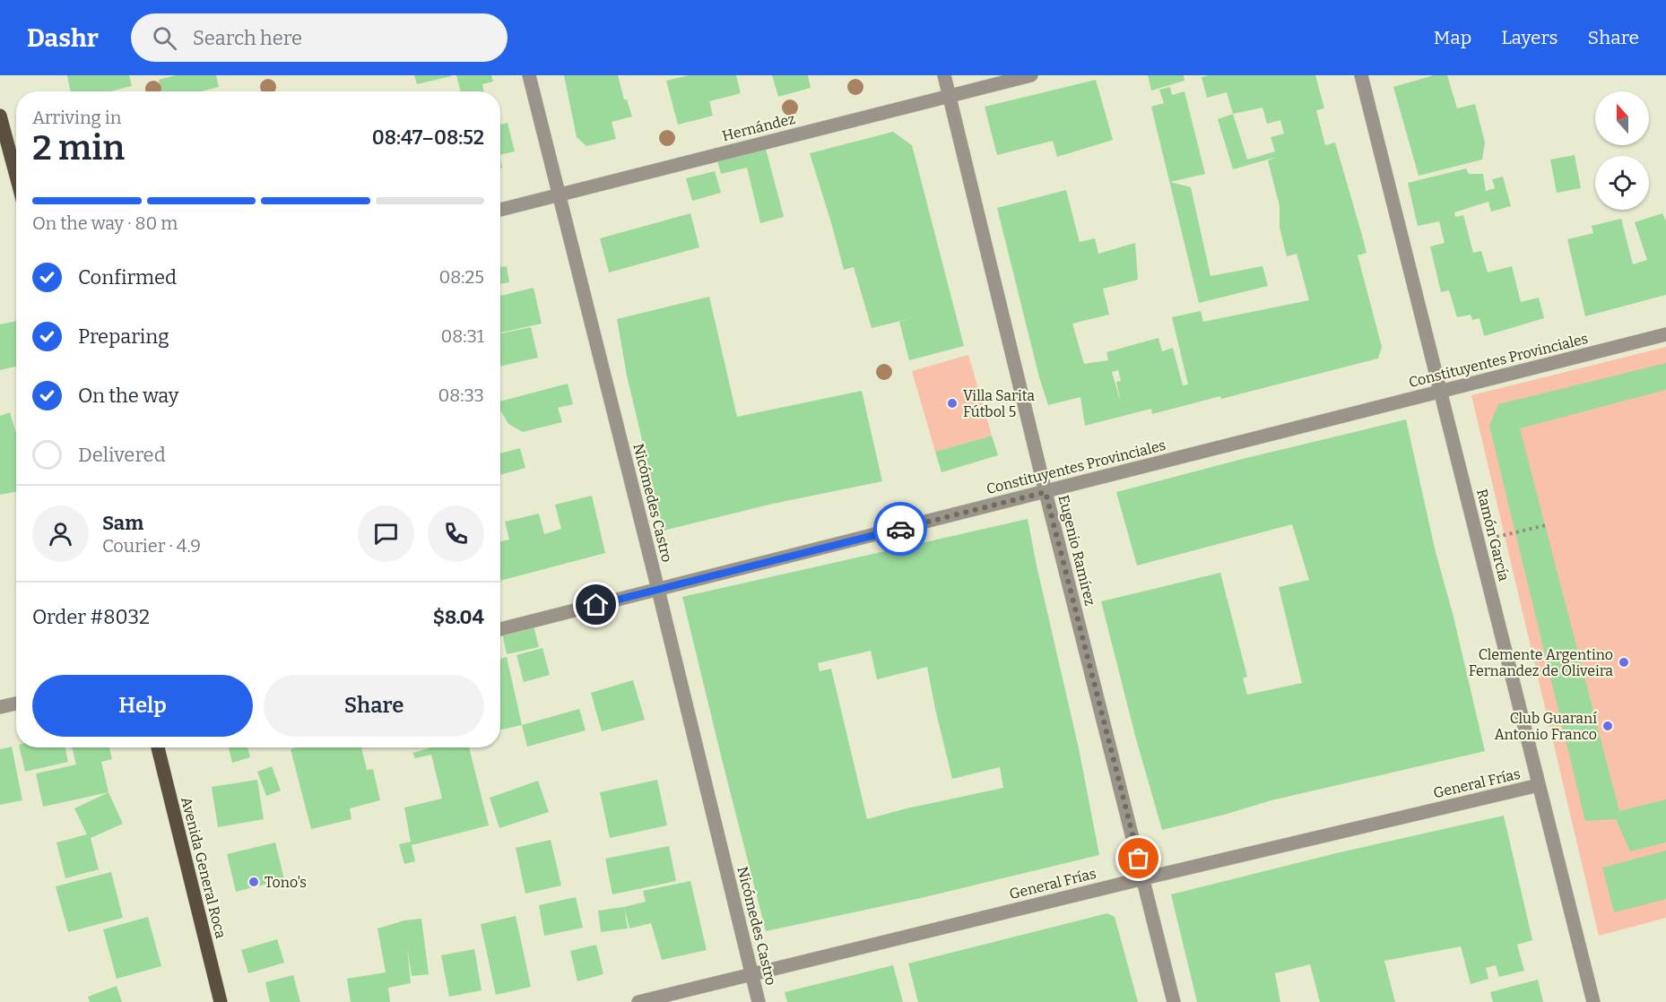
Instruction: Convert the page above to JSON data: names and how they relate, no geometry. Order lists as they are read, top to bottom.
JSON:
{
  "streets": {
    "main road": ["Avenida General Roca"],
    "street": [
      "Hernández",
      "Constituyentes Provinciales",
      "Nicómedes Castro",
      "Ramón García",
      "Eugenio Ramírez",
      "General Frías"
    ]
  },
  "crossings": [
    ["Hernández", "Nicómedes Castro"],
    ["Hernández", "Eugenio Ramírez"],
    ["Constituyentes Provinciales", "Nicómedes Castro"],
    ["Constituyentes Provinciales", "Ramón García"],
    ["Constituyentes Provinciales", "Eugenio Ramírez"],
    ["Nicómedes Castro", "General Frías"],
    ["Ramón García", "General Frías"],
    ["Eugenio Ramírez", "General Frías"]
  ],
  "places": [
    "Villa Sarita Fútbol 5",
    "Clemente Argentino Fernandez de Oliveira",
    "Club Guaraní Antonio Franco",
    "Tono's"
  ],
  "north": "top",
  "page": {
    "header": "Dashr",
    "search": "Search here",
    "nav": ["Map", "Layers", "Share"],
    "heading": ["2 min", "Arriving in", "08:47–08:52"],
    "panel": [
      "Sam",
      "Courier · 4.9",
      "Order #8032",
      "$8.04"
    ],
    "bar": "On the way · 80 m",
    "list": [
      ["Confirmed", "08:25"],
      ["Preparing", "08:31"],
      ["On the way", "08:33"],
      "Delivered"
    ],
    "buttons": ["Help", "Share"]
  }
}
